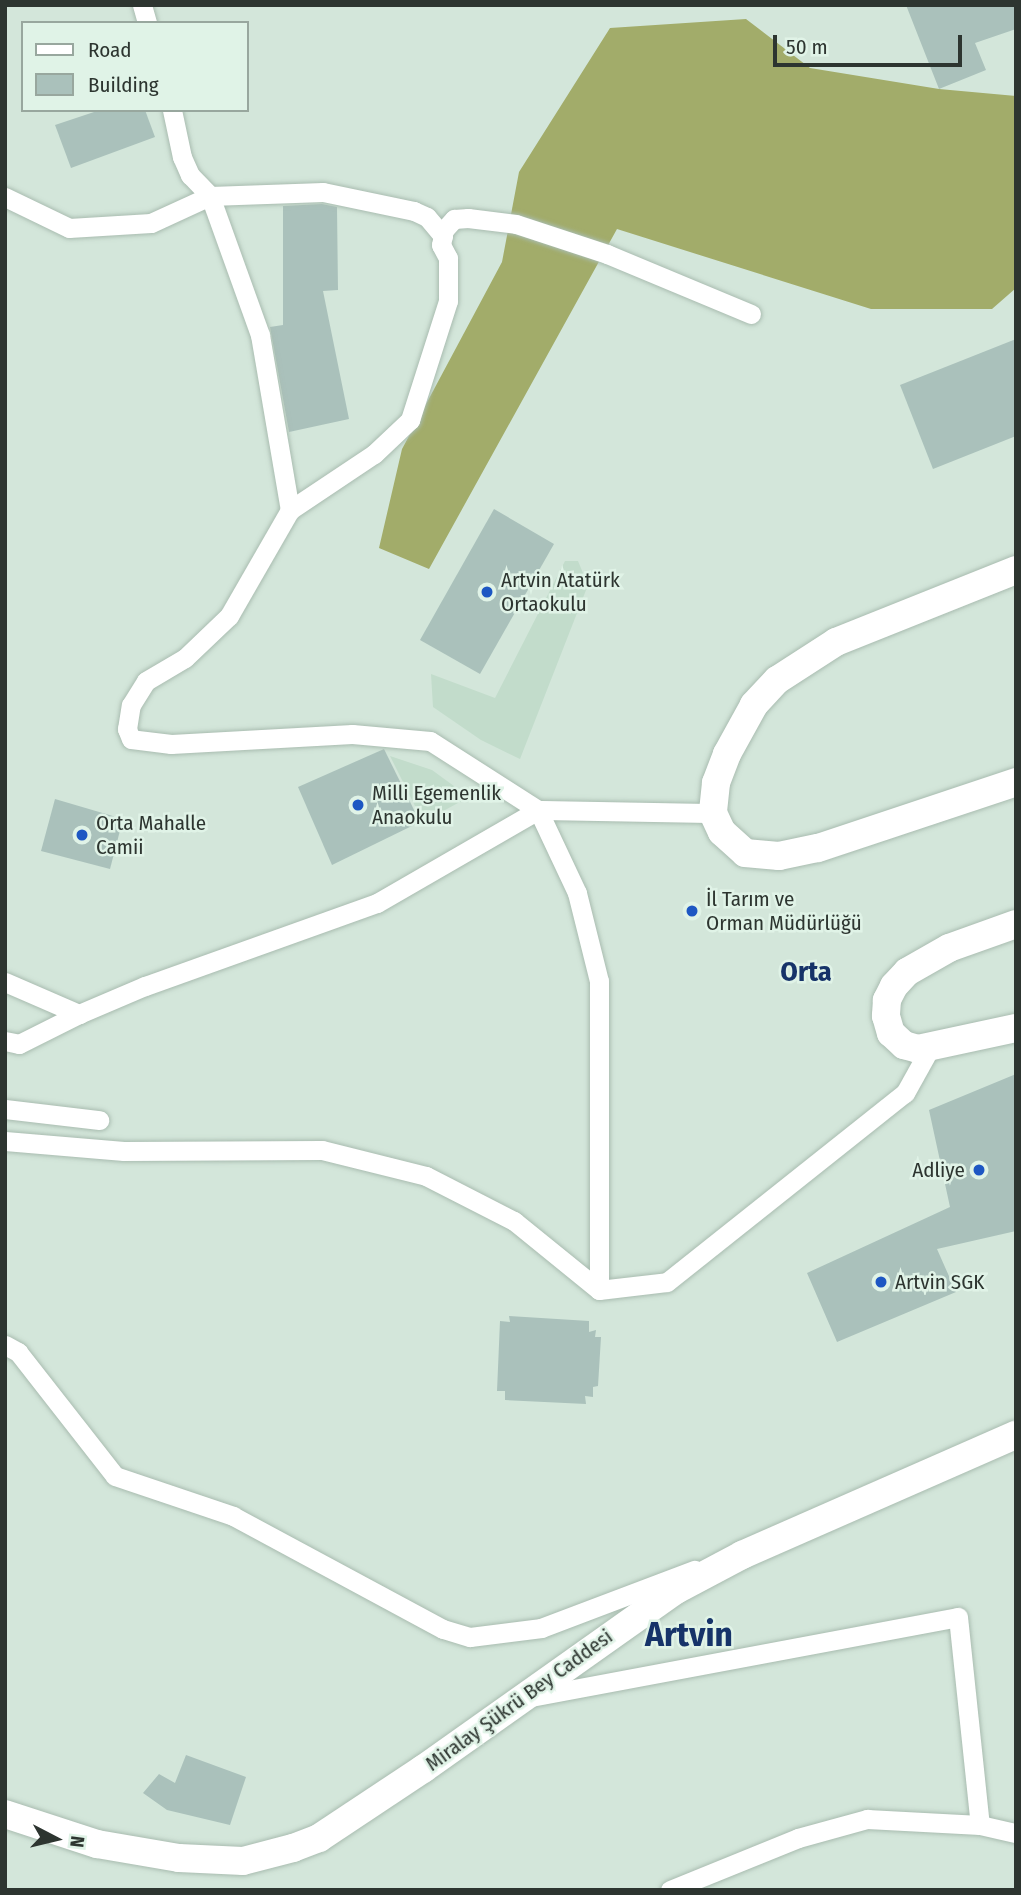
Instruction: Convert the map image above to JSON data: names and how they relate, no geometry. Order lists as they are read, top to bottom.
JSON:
{
  "streets": {
    "main road": ["Miralay Şükrü Bey Caddesi"]
  },
  "districts": ["Orta", "Artvin"],
  "places": [
    "Artvin Atatürk Ortaokulu",
    "Milli Egemenlik Anaokulu",
    "Orta Mahalle Camii",
    "İl Tarım ve Orman Müdürlüğü",
    "Adliye",
    "Artvin SGK"
  ],
  "legend": ["Road", "Building"],
  "scale_bar": "50 m",
  "north": "right"
}
